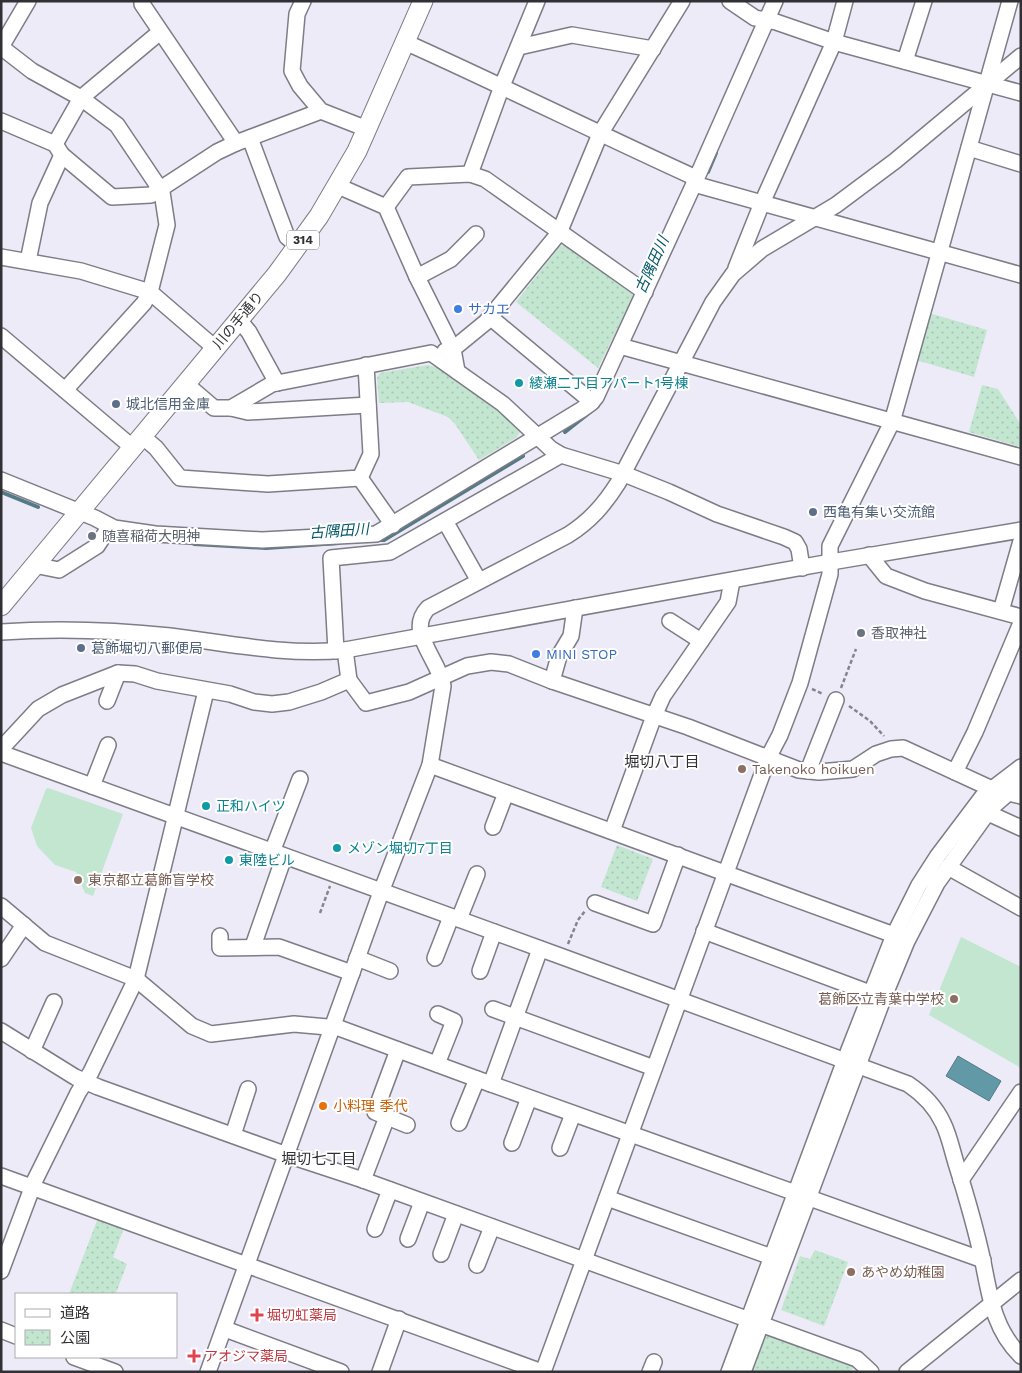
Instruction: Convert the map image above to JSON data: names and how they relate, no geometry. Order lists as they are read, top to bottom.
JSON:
{
  "streets": {
    "main road": ["314", "川の手通り"]
  },
  "districts": ["堀切八丁目", "堀切七丁目"],
  "water": ["古隅田川"],
  "places": {
    "other": [
      "サカエ",
      "綾瀬二丁目アパート1号棟",
      "城北信用金庫",
      "西亀有集い交流館",
      "随喜稲荷大明神",
      "香取神社",
      "葛飾堀切八郵便局",
      "MINI STOP",
      "Takenoko hoikuen",
      "正和ハイツ",
      "メゾン堀切7丁目",
      "東陸ビル",
      "東京都立葛飾盲学校",
      "葛飾区立青葉中学校",
      "小料理 季代",
      "あやめ幼稚園"
    ],
    "health": ["堀切虹薬局", "アオジマ薬局"]
  },
  "legend": ["道路", "公園"]
}
